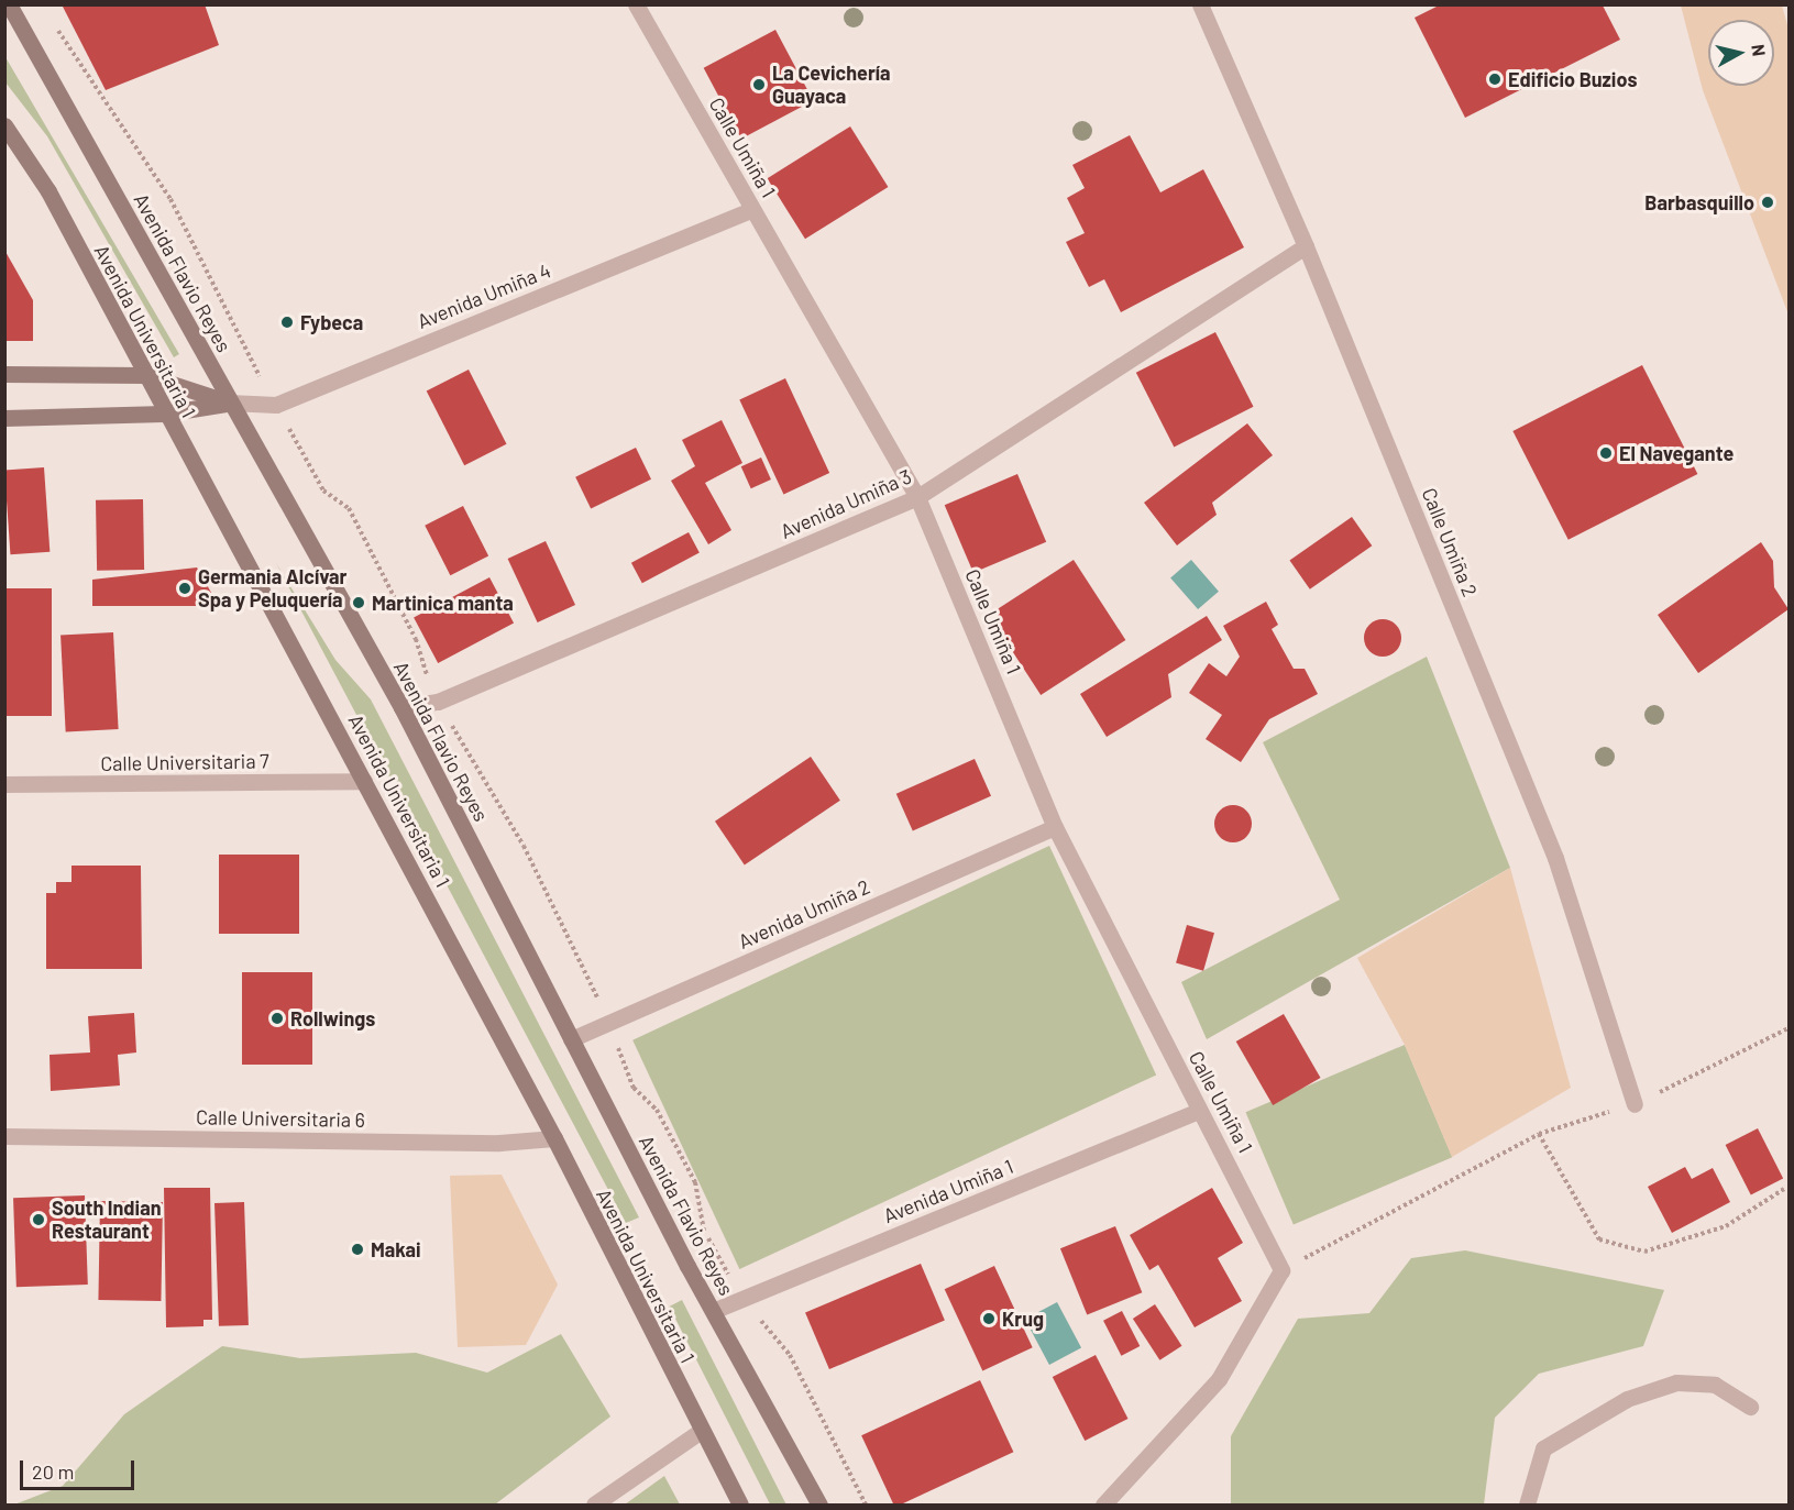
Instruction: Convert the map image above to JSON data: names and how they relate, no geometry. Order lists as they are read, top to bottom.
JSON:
{
  "streets": {
    "main road": ["Avenida Flavio Reyes", "Avenida Universitaria 1"],
    "street": [
      "Calle Umiña 1",
      "Avenida Umiña 4",
      "Avenida Umiña 3",
      "Calle Umiña 2",
      "Calle Universitaria 7",
      "Avenida Umiña 2",
      "Calle Universitaria 6",
      "Avenida Umiña 1"
    ]
  },
  "crossings": [
    ["Calle Umiña 1", "Avenida Umiña 4"],
    ["Calle Umiña 1", "Avenida Umiña 3"],
    ["Calle Umiña 1", "Avenida Umiña 2"],
    ["Calle Umiña 1", "Avenida Umiña 1"],
    ["Avenida Flavio Reyes", "Avenida Umiña 4"],
    ["Avenida Flavio Reyes", "Avenida Umiña 3"],
    ["Avenida Flavio Reyes", "Avenida Umiña 2"],
    ["Avenida Flavio Reyes", "Avenida Umiña 1"],
    ["Avenida Universitaria 1", "Calle Universitaria 7"],
    ["Avenida Universitaria 1", "Calle Universitaria 6"],
    ["Avenida Umiña 3", "Calle Umiña 2"]
  ],
  "places": [
    "Edificio Buzios",
    "La Cevichería Guayaca",
    "Barbasquillo",
    "Fybeca",
    "El Navegante",
    "Germania Alcívar Spa y Peluquería",
    "Martinica manta",
    "Rollwings",
    "South Indian Restaurant",
    "Makai",
    "Krug"
  ],
  "scale_bar": "20 m",
  "north": "right"
}
